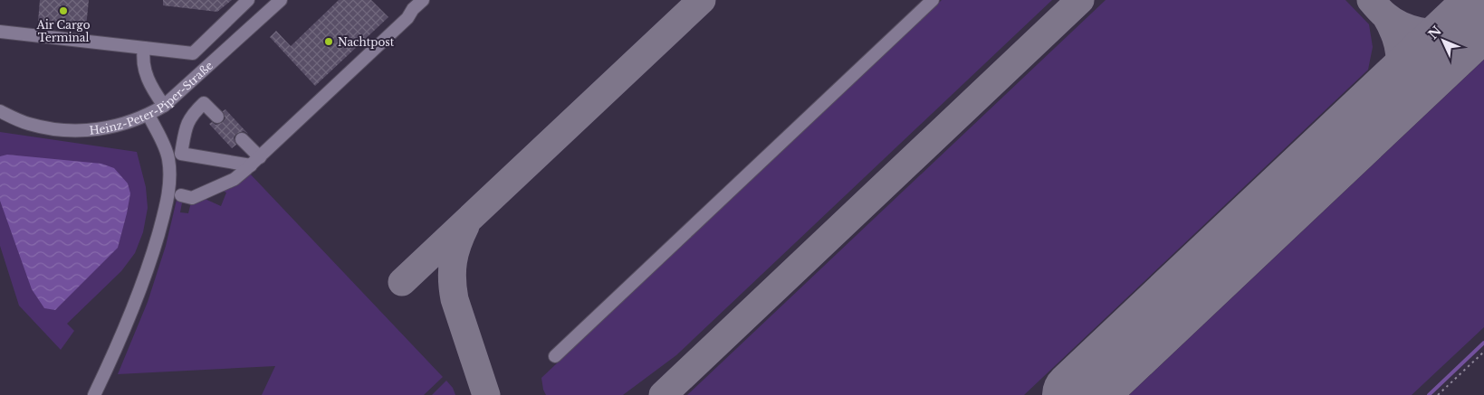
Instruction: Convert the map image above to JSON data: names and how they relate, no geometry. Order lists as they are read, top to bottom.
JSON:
{
  "streets": {
    "street": ["Heinz-Peter-Piper-Straße"]
  },
  "places": ["Air Cargo Terminal", "Nachtpost"],
  "north": "top left"
}
